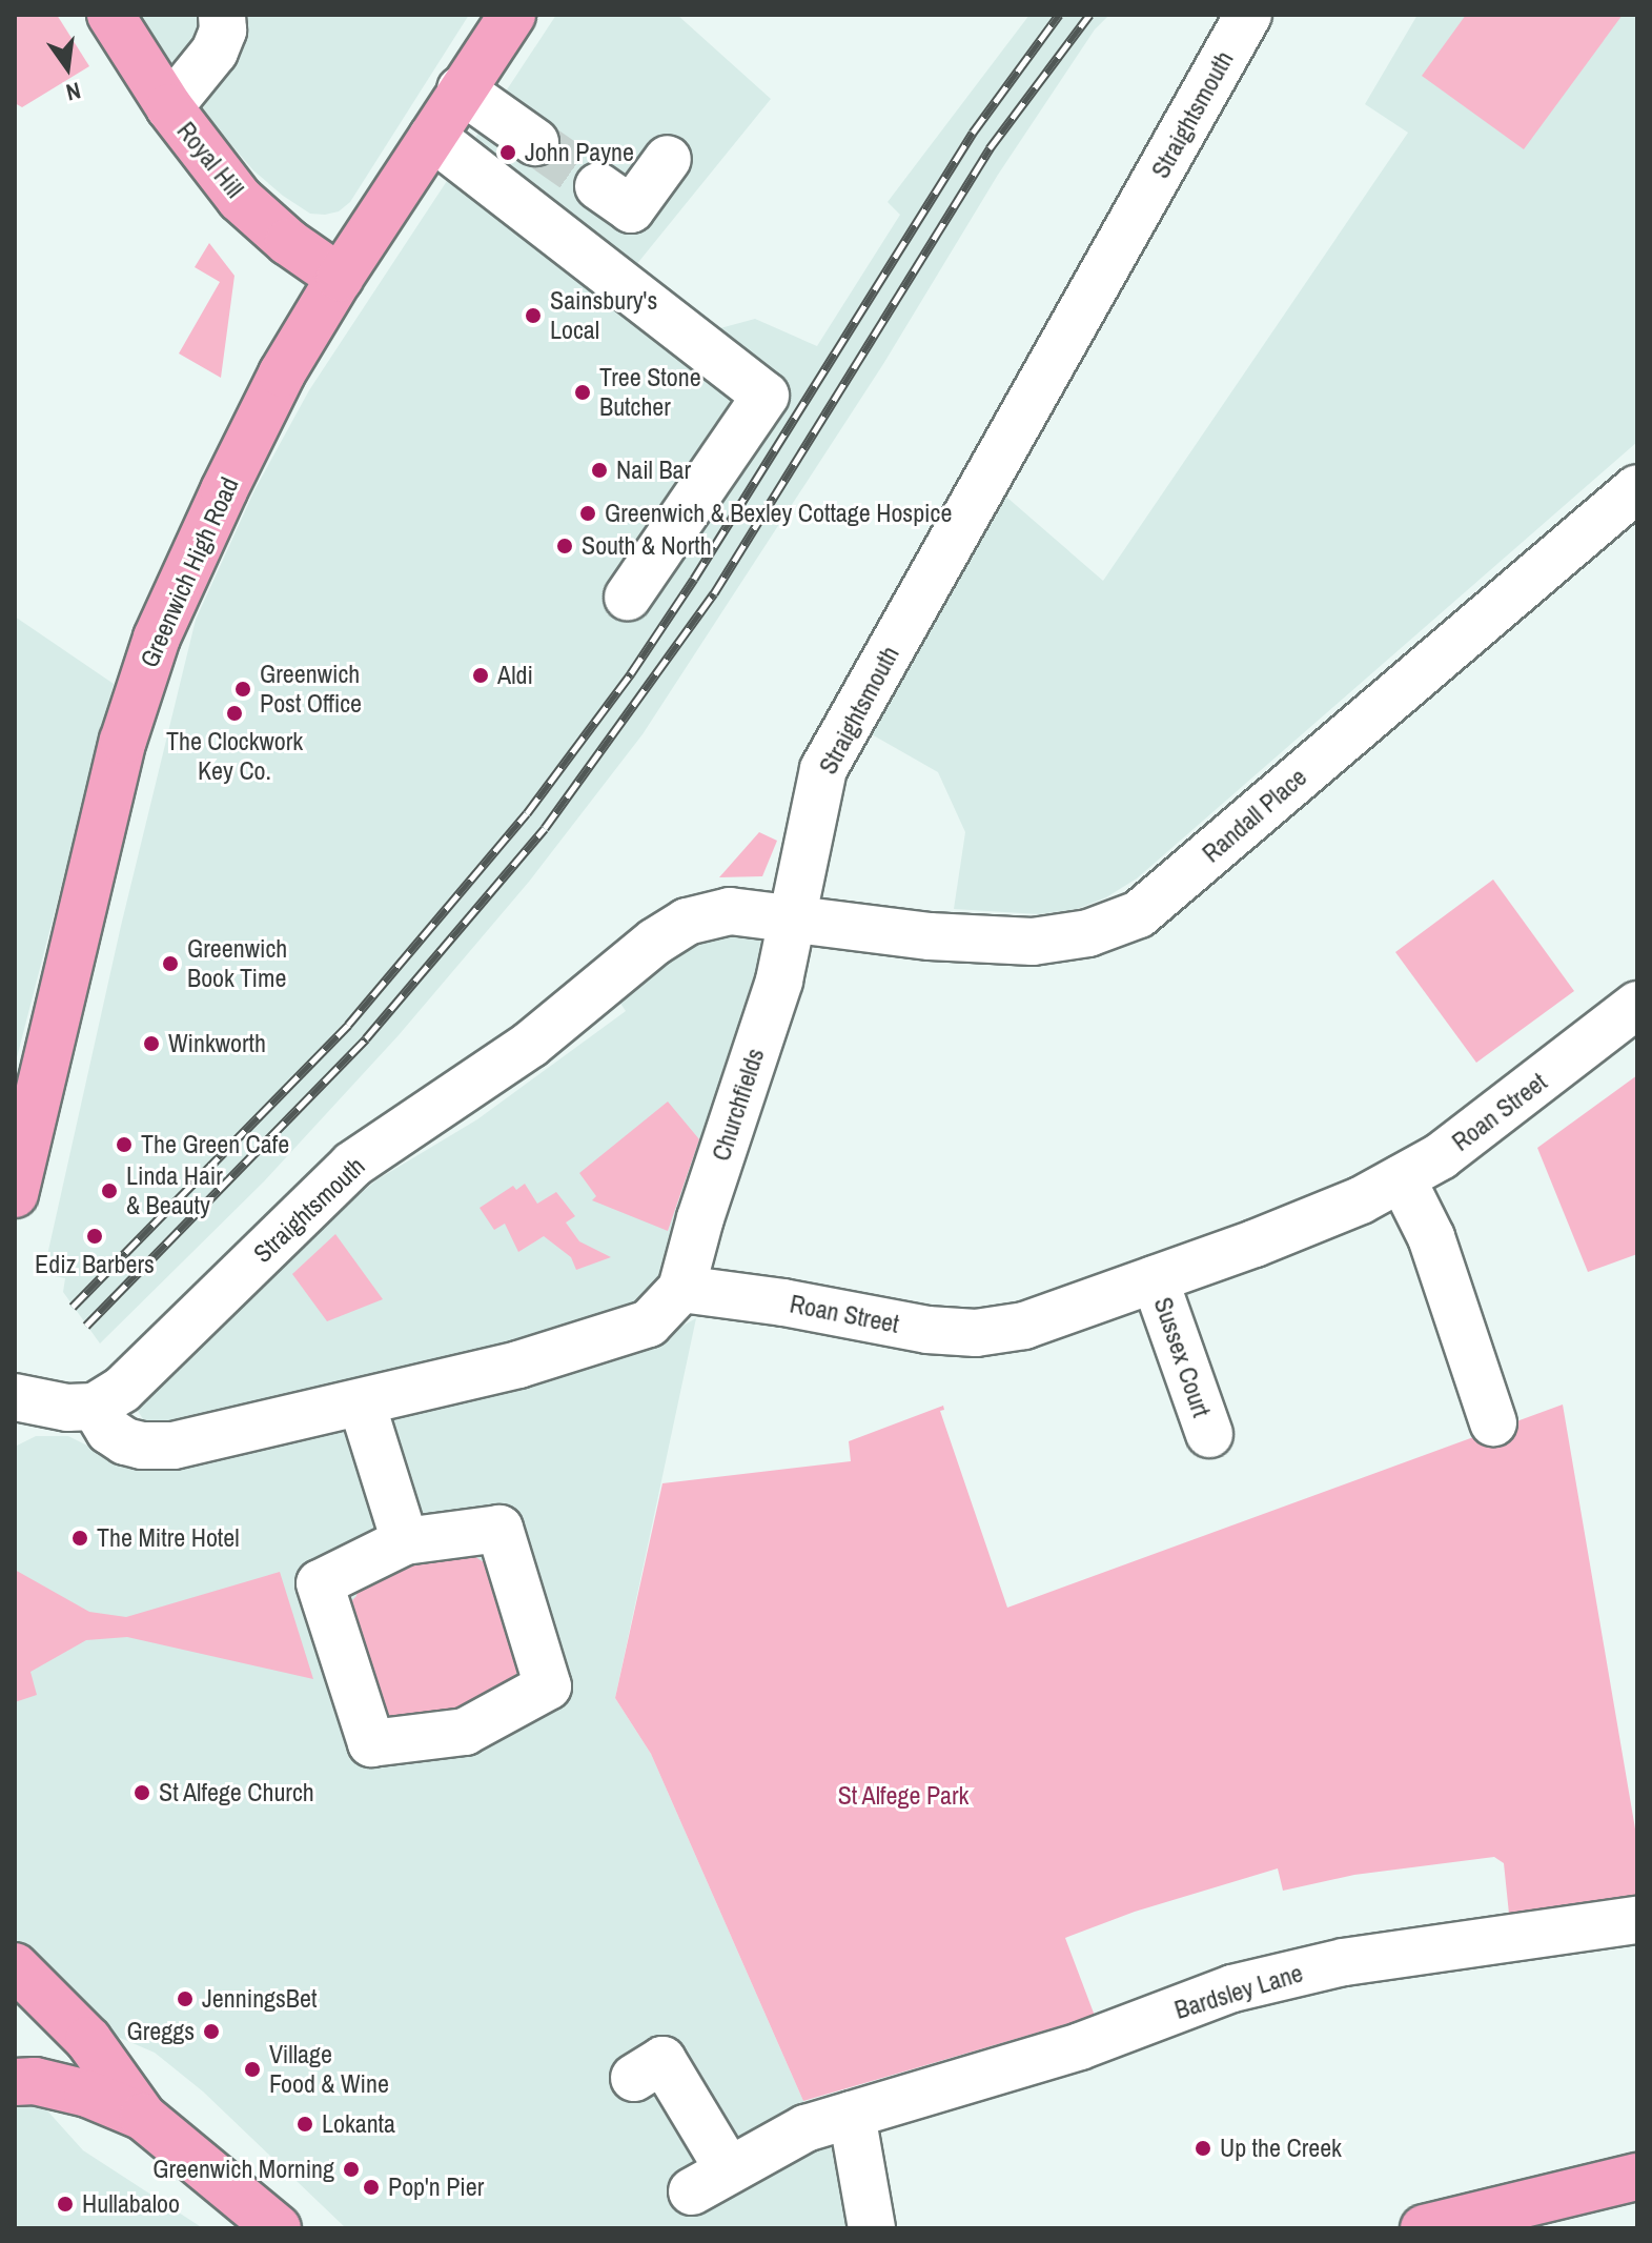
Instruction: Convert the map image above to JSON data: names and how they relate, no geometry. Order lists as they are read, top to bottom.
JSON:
{
  "streets": {
    "main road": ["Royal Hill", "Greenwich High Road"],
    "street": [
      "Straightsmouth",
      "Randall Place",
      "Churchfields",
      "Roan Street",
      "Sussex Court",
      "Bardsley Lane"
    ]
  },
  "crossings": [
    ["Straightsmouth", "Randall Place"],
    ["Straightsmouth", "Churchfields"],
    ["Royal Hill", "Greenwich High Road"],
    ["Randall Place", "Churchfields"],
    ["Churchfields", "Roan Street"],
    ["Roan Street", "Sussex Court"]
  ],
  "parks": ["St Alfege Park"],
  "places": [
    "John Payne",
    "Sainsbury's Local",
    "Tree Stone Butcher",
    "Nail Bar",
    "Greenwich & Bexley Cottage Hospice",
    "South & North",
    "Aldi",
    "Greenwich Post Office",
    "The Clockwork Key Co.",
    "Greenwich Book Time",
    "Winkworth",
    "The Green Cafe",
    "Linda Hair & Beauty",
    "Ediz Barbers",
    "The Mitre Hotel",
    "St Alfege Church",
    "JenningsBet",
    "Greggs",
    "Village Food & Wine",
    "Lokanta",
    "Up the Creek",
    "Greenwich Morning",
    "Pop'n Pier",
    "Hullabaloo"
  ],
  "north": "bottom"
}
